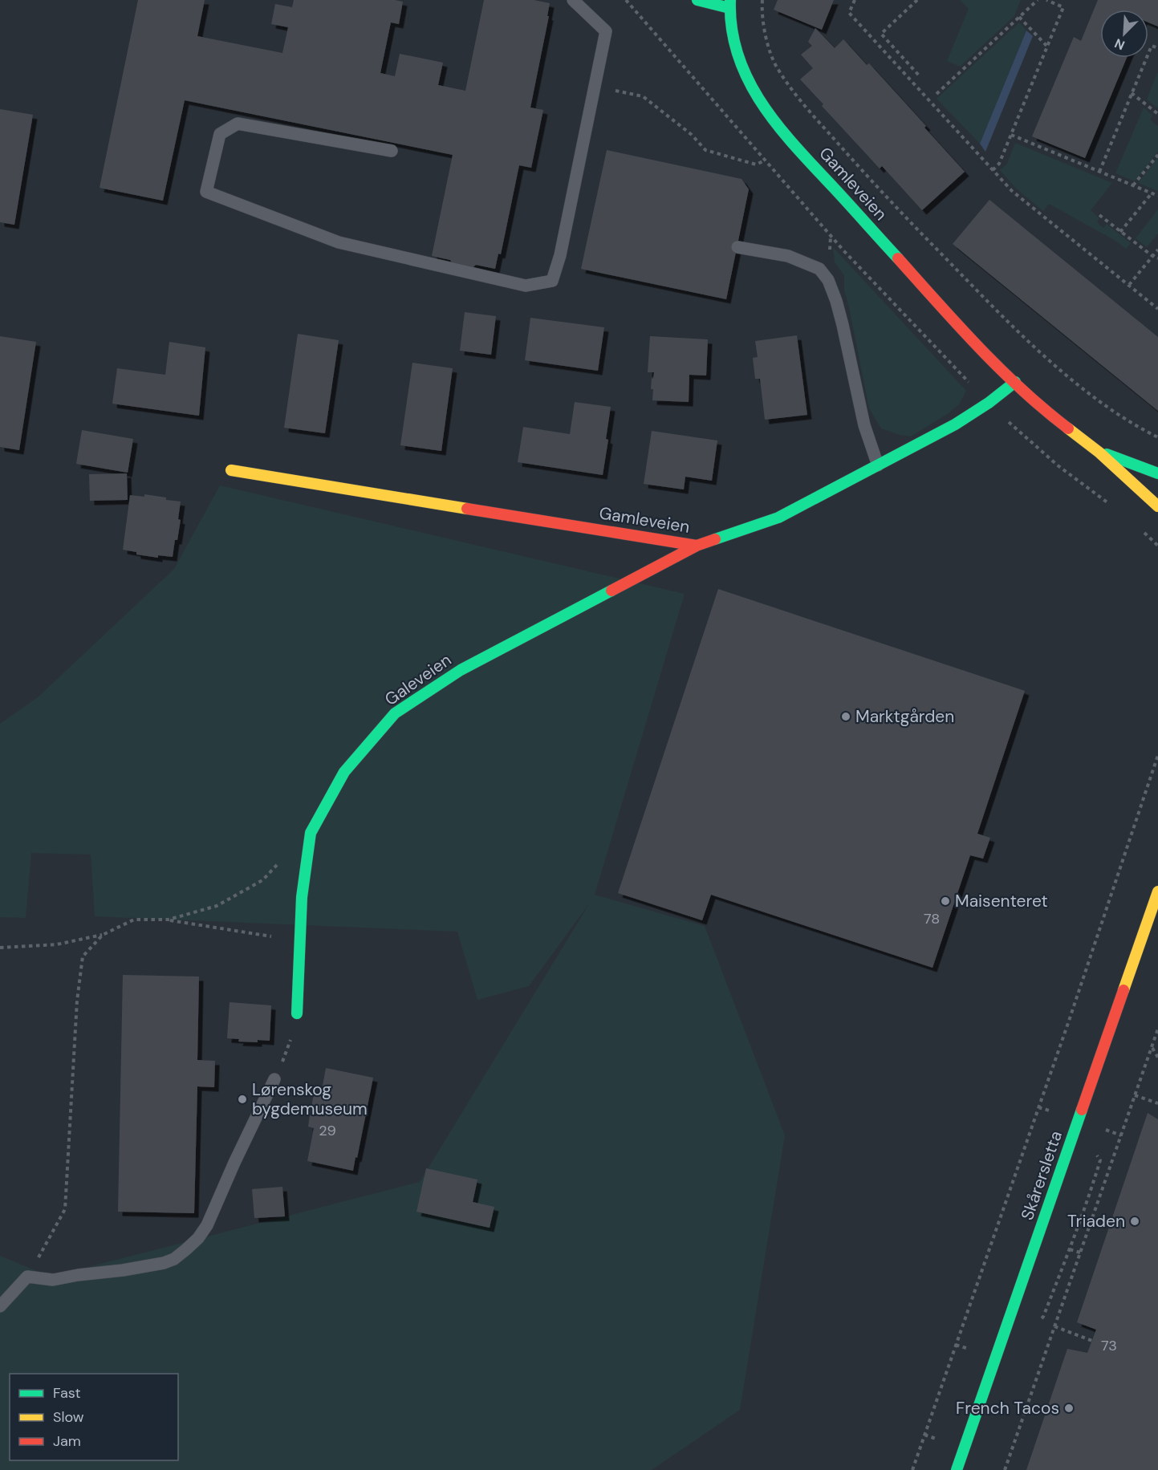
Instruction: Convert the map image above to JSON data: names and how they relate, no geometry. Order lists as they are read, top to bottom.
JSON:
{
  "streets": {
    "street": ["Gamleveien", "Galeveien", "Skårersletta"]
  },
  "crossings": [
    ["Gamleveien", "Galeveien"]
  ],
  "places": [
    "Marktgården",
    "Maisenteret",
    "Lørenskog bygdemuseum",
    "Triaden",
    "French Tacos"
  ],
  "house_numbers": ["78", "29", "73"],
  "legend": ["Fast", "Slow", "Jam"],
  "north": "bottom left"
}
